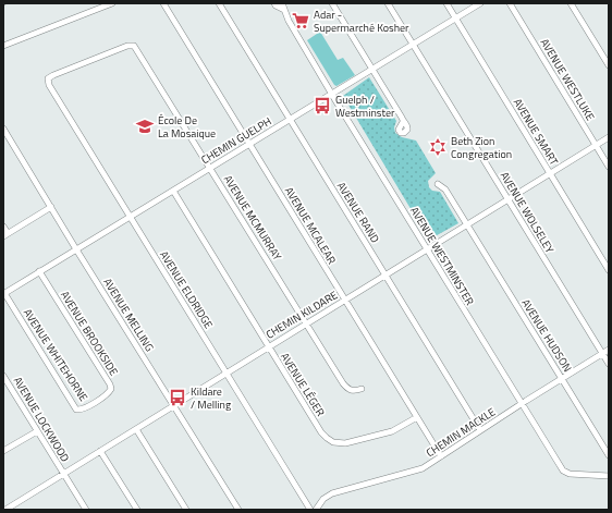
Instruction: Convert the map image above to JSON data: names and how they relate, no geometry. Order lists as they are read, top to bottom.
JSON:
{
  "streets": {
    "street": [
      "AVENUE WESTLUKE",
      "AVENUE SMART",
      "CHEMIN GUELPH",
      "AVENUE RAND",
      "AVENUE WOLSELEY",
      "AVENUE MCMURRAY",
      "AVENUE MCALEAR",
      "AVENUE WESTMINSTER",
      "AVENUE ELDRIDGE",
      "AVENUE MELLING",
      "CHEMIN KILDARE",
      "AVENUE BROOKSIDE",
      "AVENUE HUDSON",
      "AVENUE WHITEHORNE",
      "AVENUE LÉGER",
      "AVENUE LOCKWOOD",
      "CHEMIN MACKLE"
    ]
  },
  "crossings": [
    ["AVENUE WESTLUKE", "CHEMIN KILDARE"],
    ["AVENUE SMART", "CHEMIN GUELPH"],
    ["AVENUE SMART", "CHEMIN KILDARE"],
    ["CHEMIN GUELPH", "AVENUE RAND"],
    ["CHEMIN GUELPH", "AVENUE WOLSELEY"],
    ["CHEMIN GUELPH", "AVENUE MCMURRAY"],
    ["CHEMIN GUELPH", "AVENUE MCALEAR"],
    ["CHEMIN GUELPH", "AVENUE WESTMINSTER"],
    ["CHEMIN GUELPH", "AVENUE ELDRIDGE"],
    ["CHEMIN GUELPH", "AVENUE MELLING"],
    ["CHEMIN GUELPH", "AVENUE BROOKSIDE"],
    ["CHEMIN GUELPH", "AVENUE WHITEHORNE"],
    ["CHEMIN GUELPH", "AVENUE LÉGER"],
    ["AVENUE RAND", "CHEMIN KILDARE"],
    ["AVENUE RAND", "CHEMIN MACKLE"],
    ["AVENUE WOLSELEY", "CHEMIN KILDARE"],
    ["AVENUE WOLSELEY", "CHEMIN MACKLE"],
    ["AVENUE MCMURRAY", "AVENUE ELDRIDGE"],
    ["AVENUE MCMURRAY", "CHEMIN KILDARE"],
    ["AVENUE MCALEAR", "CHEMIN KILDARE"],
    ["AVENUE MCALEAR", "AVENUE LÉGER"],
    ["AVENUE MCALEAR", "CHEMIN MACKLE"],
    ["AVENUE WESTMINSTER", "CHEMIN KILDARE"],
    ["AVENUE WESTMINSTER", "CHEMIN MACKLE"],
    ["AVENUE ELDRIDGE", "CHEMIN KILDARE"],
    ["AVENUE MELLING", "CHEMIN KILDARE"],
    ["CHEMIN KILDARE", "AVENUE HUDSON"],
    ["CHEMIN KILDARE", "AVENUE LÉGER"],
    ["CHEMIN KILDARE", "AVENUE LOCKWOOD"],
    ["AVENUE BROOKSIDE", "AVENUE WHITEHORNE"],
    ["AVENUE HUDSON", "CHEMIN MACKLE"]
  ],
  "places": {
    "supermarket": ["Adar - Supermarché Kosher"],
    "bus stop": ["Guelph / Westminster", "Kildare / Melling"],
    "school or university": ["École De La Mosaique"],
    "synagogue": ["Beth Zion Congregation"]
  }
}
